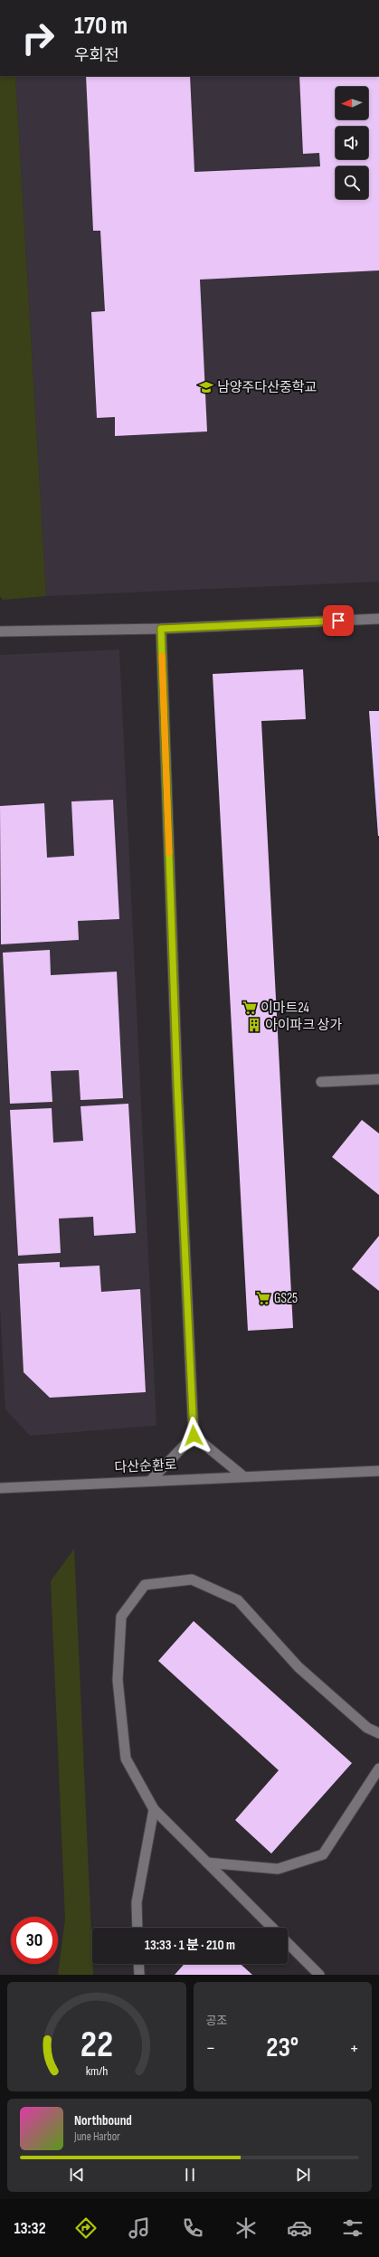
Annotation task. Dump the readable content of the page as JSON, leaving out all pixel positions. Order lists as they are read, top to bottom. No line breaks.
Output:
{"streets":{"street":["다산순환로"]},"places":{"school or university":["남양주다산중학교"],"supermarket":["이마트24","GS25"],"building":["아이파크 상가"]},"north":"left","page":{"turn":["170 m","우회전"],"limit":"30","trip":"13:33 · 1 분 · 210 m","tile":"공조","heat":["−","23°","+"],"song":["Northbound","June Harbor"],"tabs":"13:32","gauge":["22","km/h"]}}
